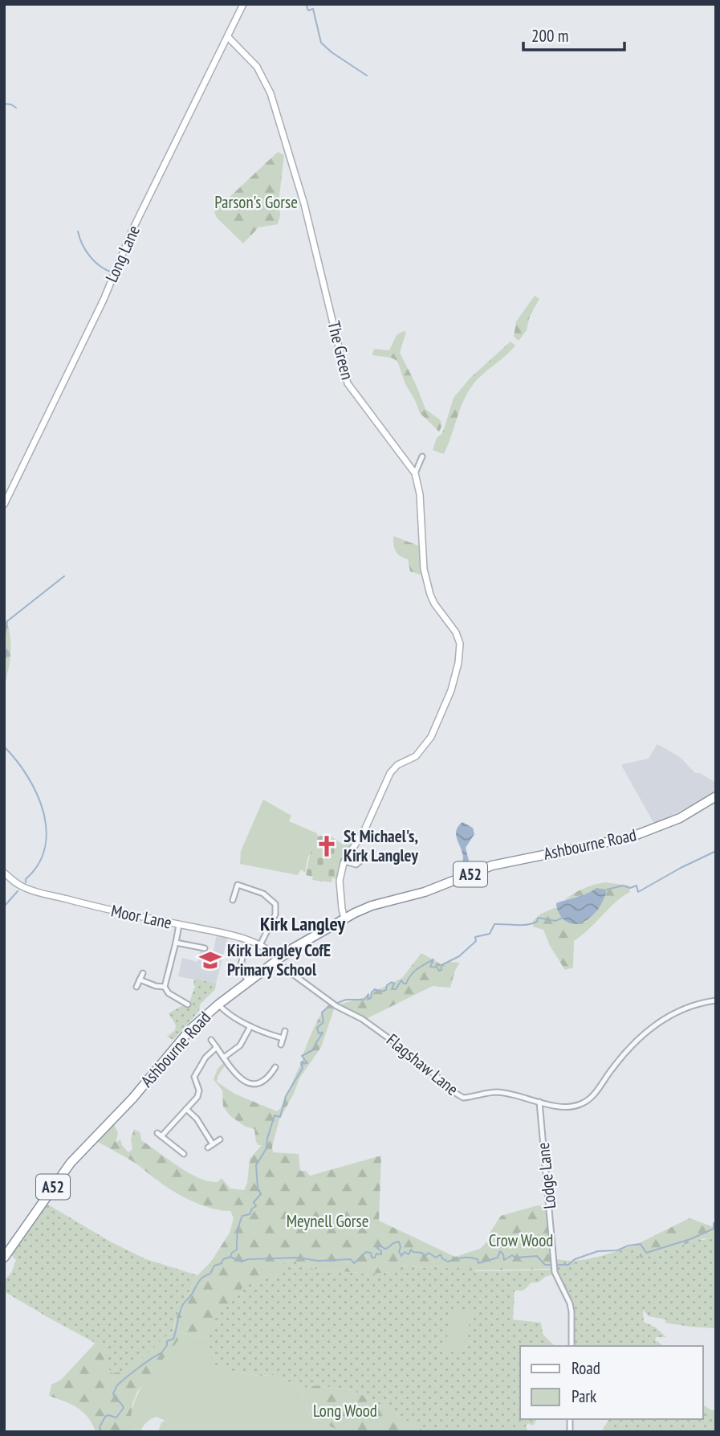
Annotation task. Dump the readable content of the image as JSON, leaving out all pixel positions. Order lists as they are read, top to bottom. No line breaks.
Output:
{"streets":{"highway":["Ashbourne Road","A52"],"street":["Long Lane","The Green","Moor Lane","Flagshaw Lane","Lodge Lane"]},"crossings":[["Long Lane","The Green"],["Ashbourne Road","Moor Lane"],["Ashbourne Road","Flagshaw Lane"],["Moor Lane","Flagshaw Lane"],["Flagshaw Lane","Lodge Lane"]],"districts":["Kirk Langley"],"parks":["Parson's Gorse","Meynell Gorse","Crow Wood","Long Wood"],"places":{"church":["St Michael's, Kirk Langley"],"school or university":["Kirk Langley CofE Primary School"]},"legend":["Road","Park"],"scale_bar":"200 m"}
